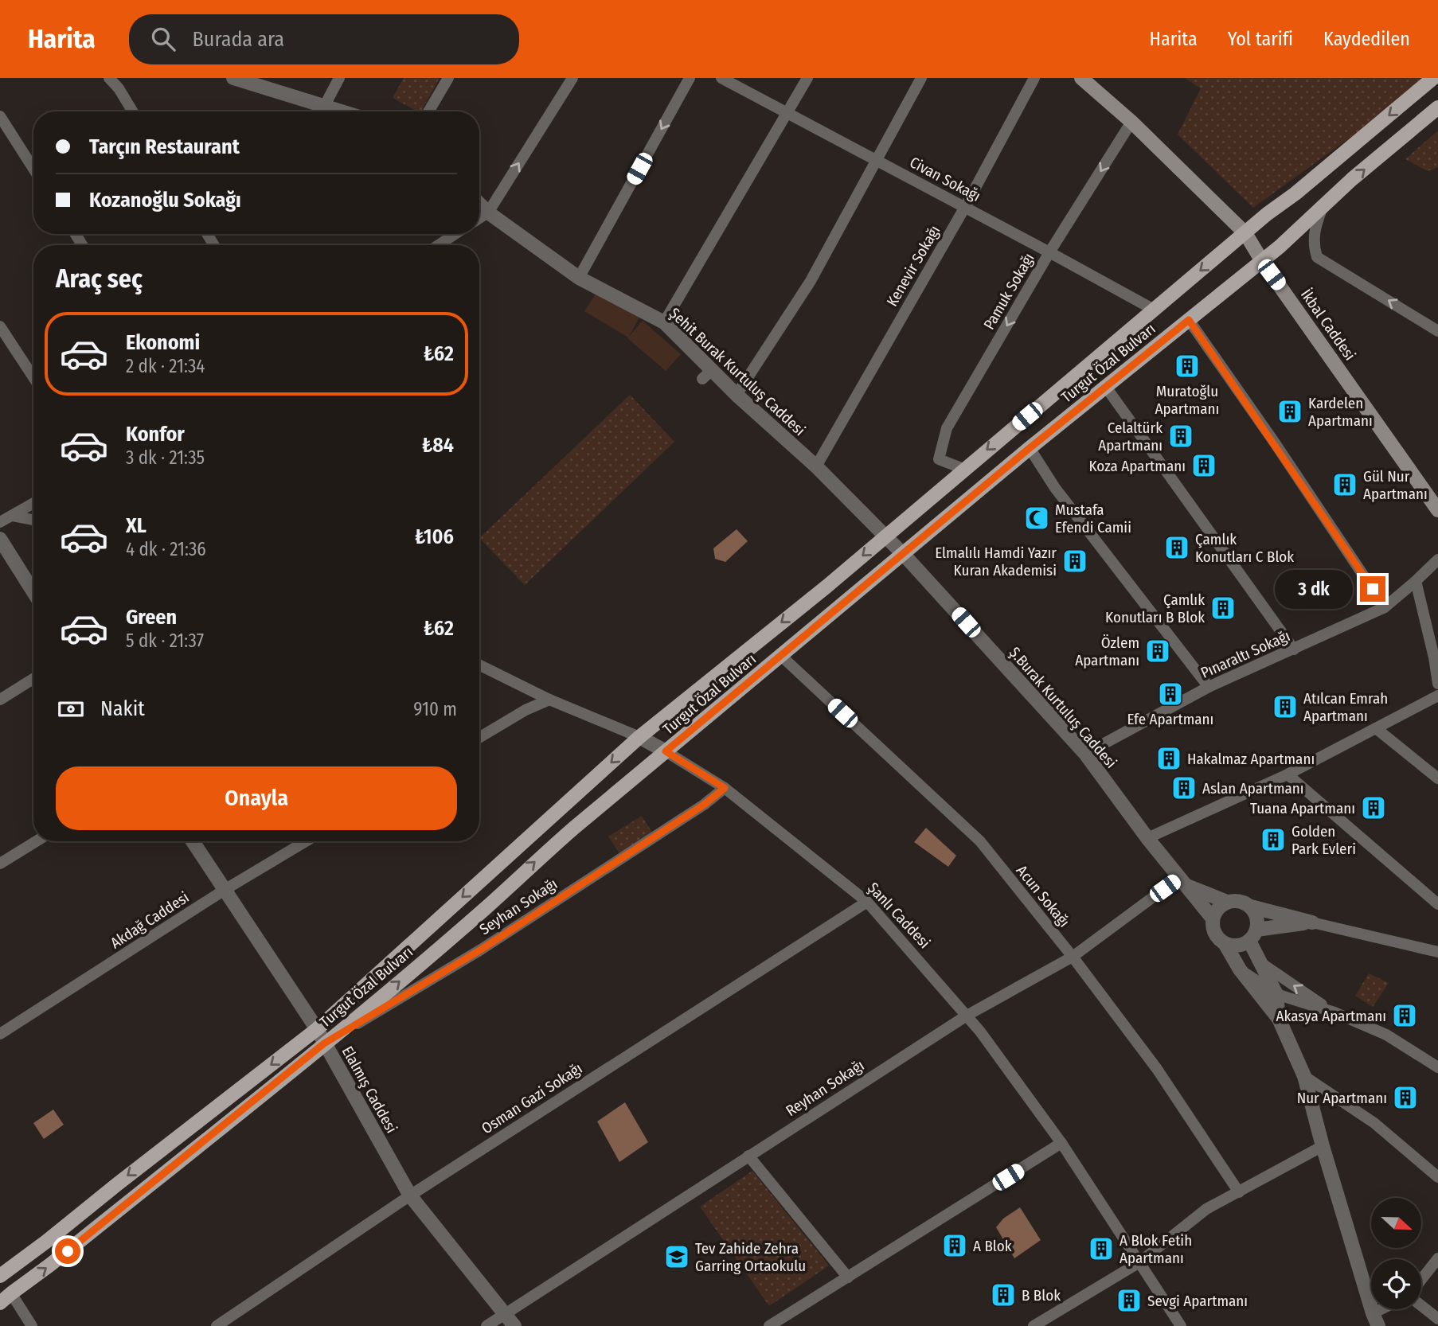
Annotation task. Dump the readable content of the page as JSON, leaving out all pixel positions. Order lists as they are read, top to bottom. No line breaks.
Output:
{"streets":{"main road":["İkbal Caddesi","Turgut Özal Bulvarı"],"street":["Civan Sokağı","Kenevir Sokağı","Pamuk Sokağı","Şehit Burak Kurtuluş Caddesi","Pınaraltı Sokağı","Ş.Burak Kurtuluş Caddesi","Acun Sokağı","Seyhan Sokağı","Şanlı Caddesi","Akdağ Caddesi","Reyhan Sokağı","Elalmış Caddesi","Osman Gazi Sokağı"]},"crossings":[["Civan Sokağı","Kenevir Sokağı"],["Civan Sokağı","Pamuk Sokağı"],["Civan Sokağı","Turgut Özal Bulvarı"],["Kenevir Sokağı","Şehit Burak Kurtuluş Caddesi"],["Pamuk Sokağı","İkbal Caddesi"],["Pamuk Sokağı","Turgut Özal Bulvarı"],["İkbal Caddesi","Turgut Özal Bulvarı"],["Turgut Özal Bulvarı","Acun Sokağı"],["Turgut Özal Bulvarı","Seyhan Sokağı"],["Turgut Özal Bulvarı","Şanlı Caddesi"],["Turgut Özal Bulvarı","Elalmış Caddesi"],["Şehit Burak Kurtuluş Caddesi","Ş.Burak Kurtuluş Caddesi"],["Pınaraltı Sokağı","Ş.Burak Kurtuluş Caddesi"],["Ş.Burak Kurtuluş Caddesi","Reyhan Sokağı"],["Acun Sokağı","Reyhan Sokağı"],["Seyhan Sokağı","Şanlı Caddesi"],["Seyhan Sokağı","Elalmış Caddesi"],["Şanlı Caddesi","Reyhan Sokağı"],["Şanlı Caddesi","Osman Gazi Sokağı"],["Akdağ Caddesi","Elalmış Caddesi"],["Reyhan Sokağı","Elalmış Caddesi"],["Elalmış Caddesi","Osman Gazi Sokağı"]],"one_way":["Pamuk Sokağı"],"places":{"building":["Muratoğlu Apartmanı","Kardelen Apartmanı","Celaltürk Apartmanı","Koza Apartmanı","Gül Nur Apartmanı","Çamlık Konutları C Blok","Elmalılı Hamdi Yazır Kuran Akademisi","Çamlık Konutları B Blok","Özlem Apartmanı","Efe Apartmanı","Atılcan Emrah Apartmanı","Hakalmaz Apartmanı","Aslan Apartmanı","Tuana Apartmanı","Golden Park Evleri","Akasya Apartmanı","Nur Apartmanı","A Blok","A Blok Fetih Apartmanı","B Blok","Sevgi Apartmanı"],"mosque":["Mustafa Efendi Camii"],"school or university":["Tev Zahide Zehra Garring Ortaokulu"]},"north":"right","page":{"header":"Harita","search":"Burada ara","nav":["Harita","Yol tarifi","Kaydedilen"],"banner":["Tarçın Restaurant","Kozanoğlu Sokağı"],"heading":"Araç seç","list":[{"name":"Ekonomi","note":"2 dk · 21:34","value":"₺62"},{"name":"Konfor","note":"3 dk · 21:35","value":"₺84"},{"name":"XL","note":"4 dk · 21:36","value":"₺106"},{"name":"Green","note":"5 dk · 21:37","value":"₺62"}],"bubble":"3 dk","pay":["Nakit","910 m"],"buttons":"Onayla"}}
